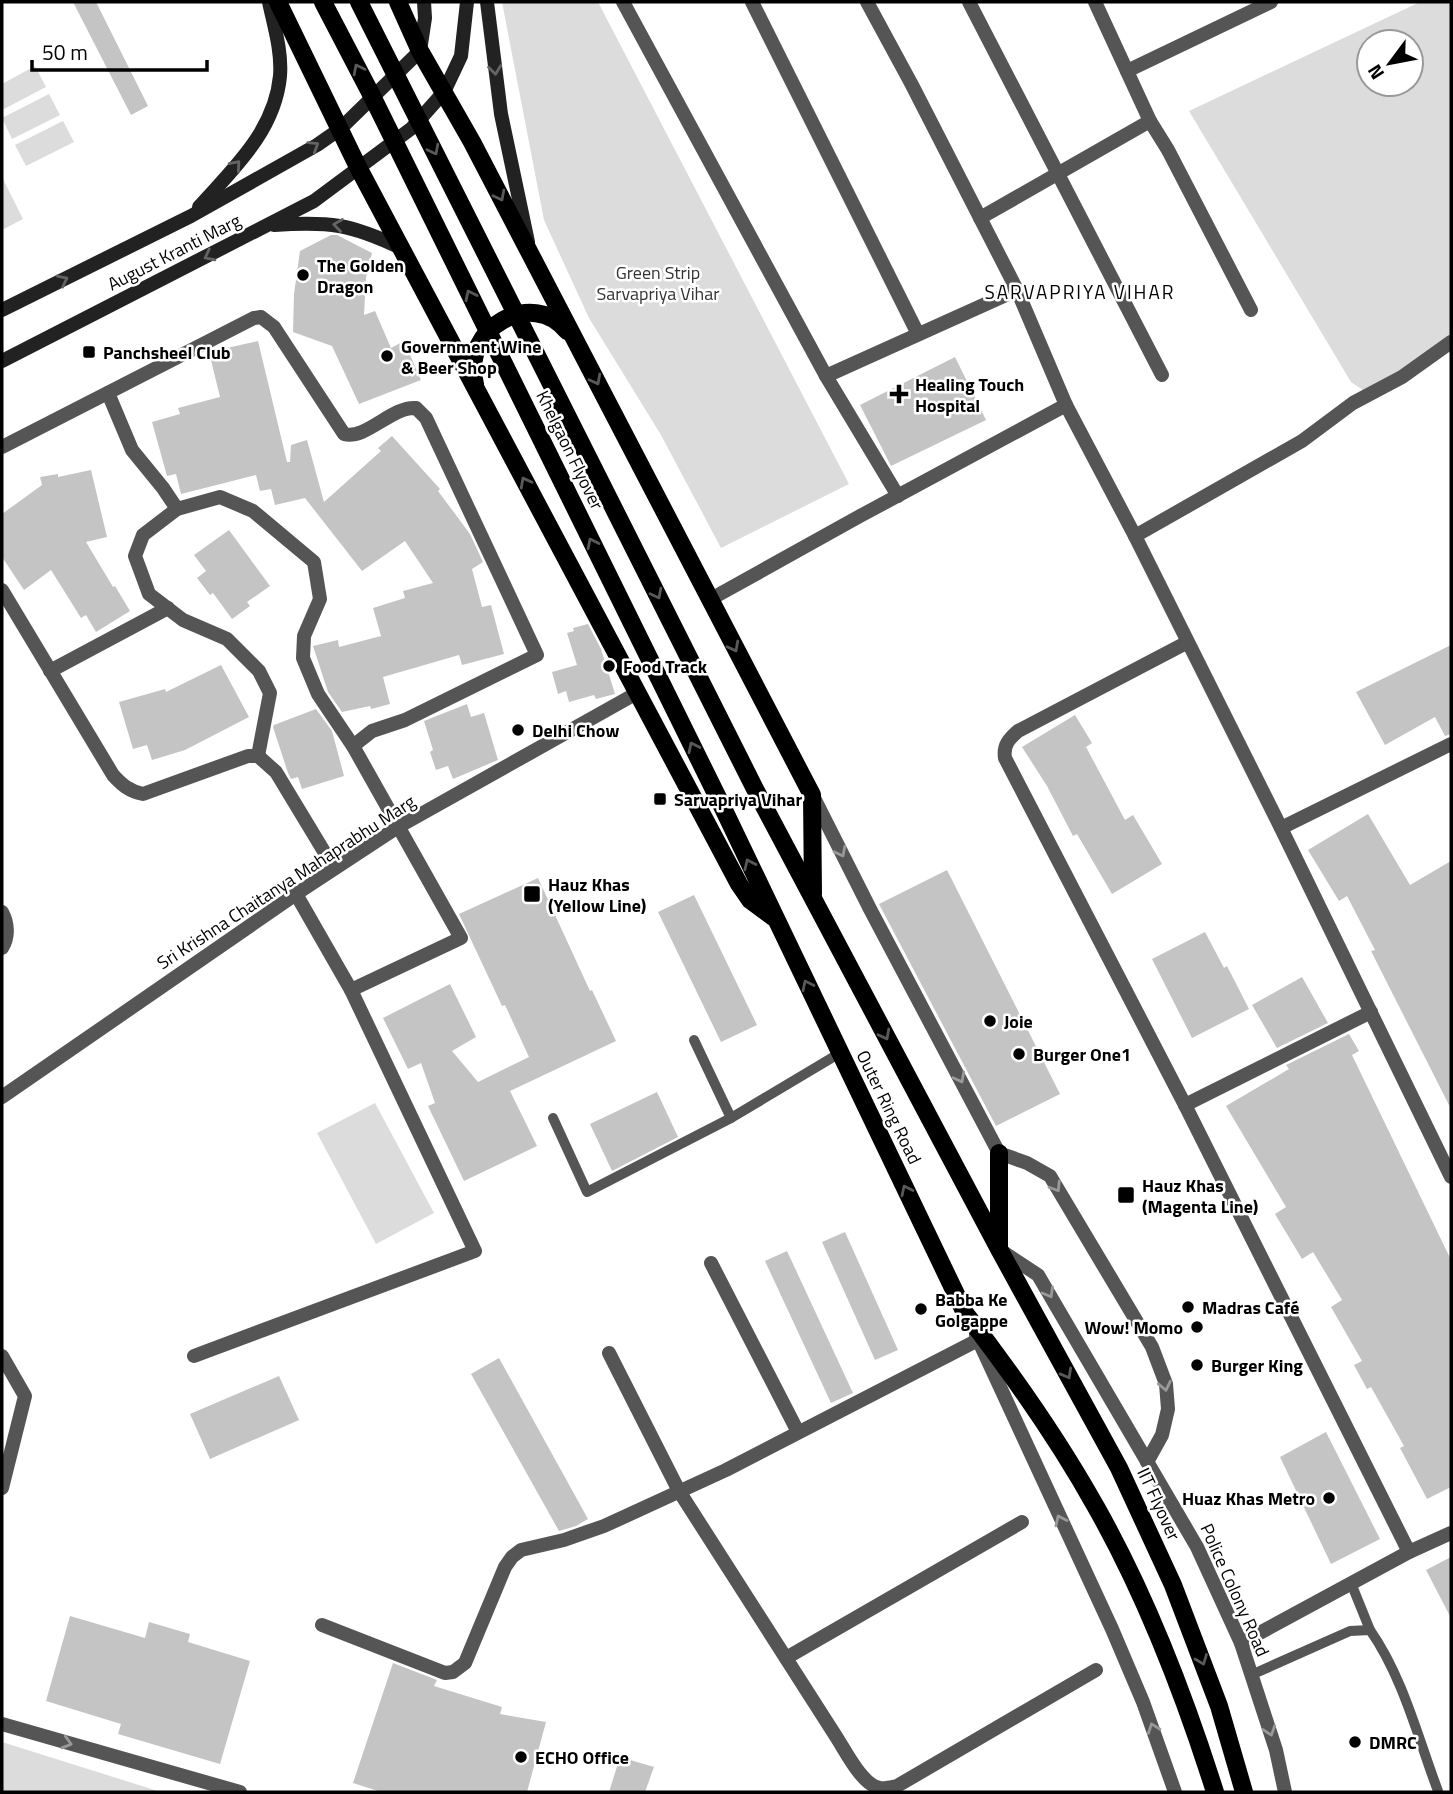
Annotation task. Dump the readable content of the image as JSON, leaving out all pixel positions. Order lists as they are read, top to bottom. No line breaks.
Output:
{"streets":{"main road":["August Kranti Marg","Khelgaon Flyover","Outer Ring Road","IIT Flyover"],"street":["Sri Krishna Chaitanya Mahaprabhu Marg","Police Colony Road"]},"crossings":[["Khelgaon Flyover","Outer Ring Road"],["Outer Ring Road","IIT Flyover"],["Outer Ring Road","Police Colony Road"],["IIT Flyover","Police Colony Road"]],"districts":["SARVAPRIYA VIHAR"],"parks":["Green Strip Sarvapriya Vihar"],"places":{"other":["The Golden Dragon","Government Wine & Beer Shop","Food Track","Delhi Chow","Joie","Burger One1","Madras Café","Babba Ke Golgappe","Wow! Momo","Burger King","Huaz Khas Metro","DMRC","ECHO Office"],"transit":["Panchsheel Club","Sarvapriya Vihar","Hauz Khas (Yellow Line)","Hauz Khas (Magenta Line)"],"health":["Healing Touch Hospital"]},"scale_bar":"50 m","north":"bottom left"}
